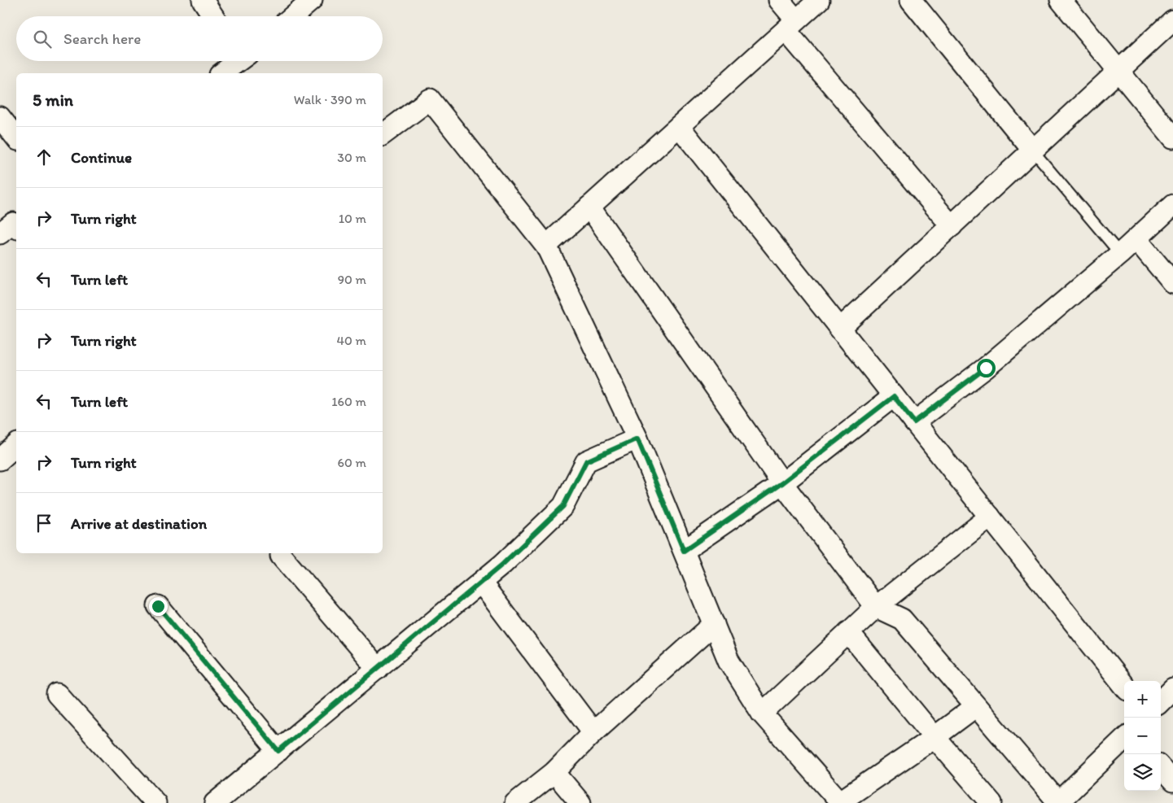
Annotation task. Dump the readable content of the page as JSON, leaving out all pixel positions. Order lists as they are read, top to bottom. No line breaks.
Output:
{"page":{"search":"Search here","heading":["5 min","Walk · 390 m"],"list":[["Continue","30 m"],["Turn right","10 m"],["Turn left","90 m"],["Turn right","40 m"],["Turn left","160 m"],["Turn right","60 m"],"Arrive at destination"],"map_buttons":["+","−"]}}
